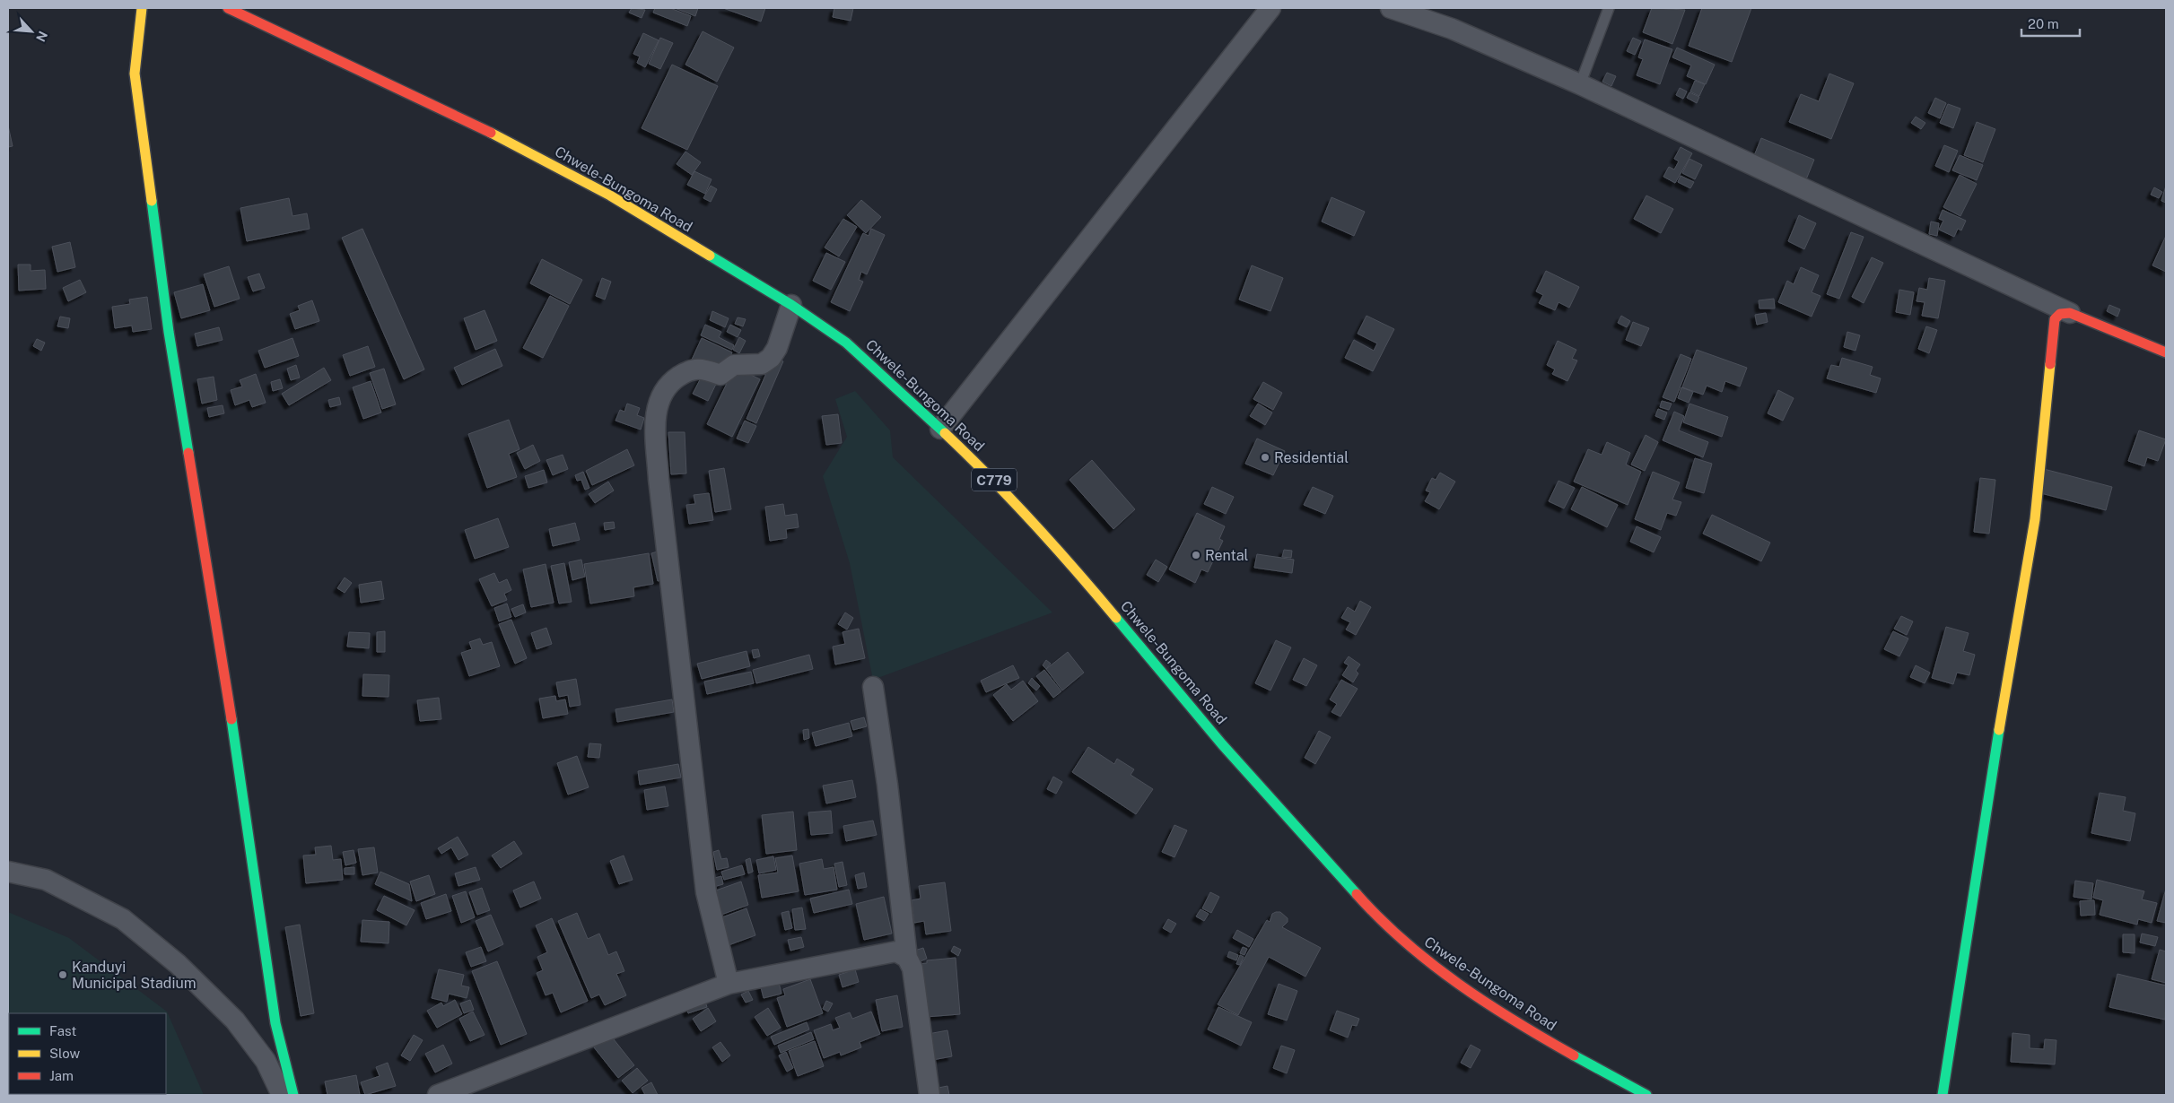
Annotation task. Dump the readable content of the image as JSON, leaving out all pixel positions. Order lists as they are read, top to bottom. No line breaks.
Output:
{"streets":{"street":["Chwele-Bungoma Road","C779"]},"places":["Residential","Rental","Kanduyi Municipal Stadium"],"legend":["Fast","Slow","Jam"],"scale_bar":"20 m","north":"bottom right"}
